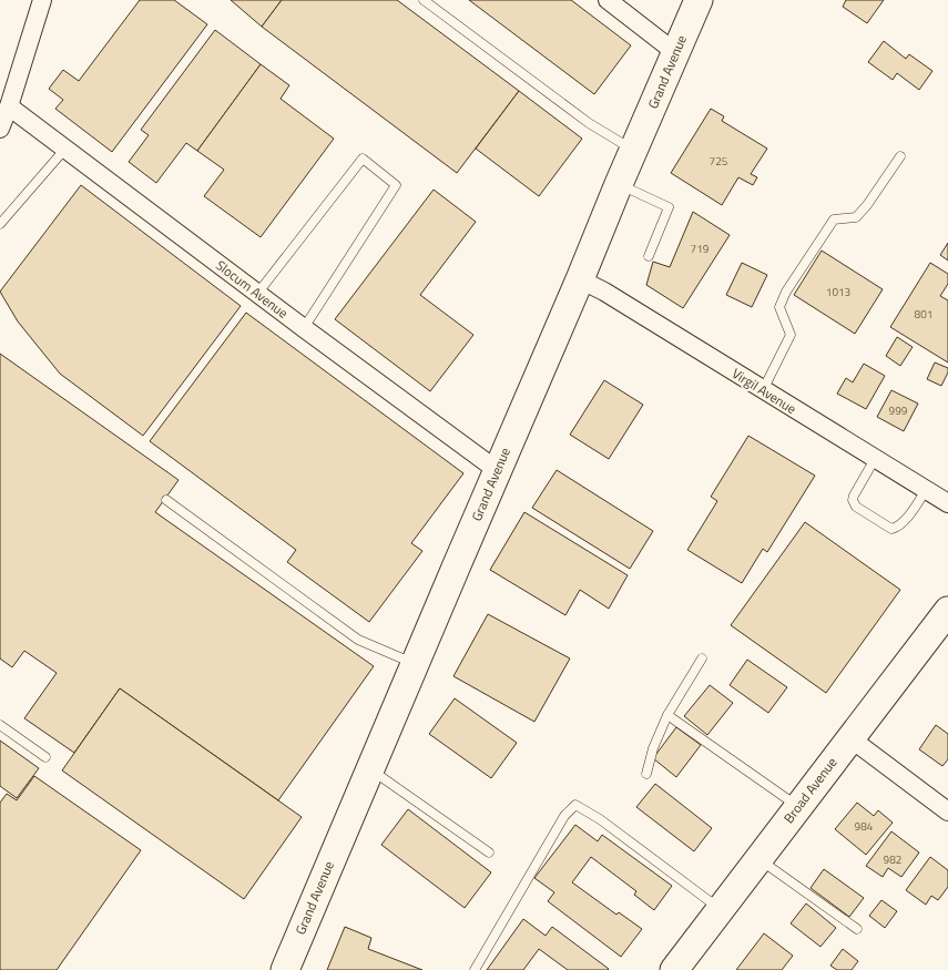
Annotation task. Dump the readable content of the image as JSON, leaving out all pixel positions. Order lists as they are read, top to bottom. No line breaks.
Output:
{"streets":{"main road":["Grand Avenue","Broad Avenue"],"street":["Slocum Avenue","Virgil Avenue"]},"crossings":[["Grand Avenue","Slocum Avenue"],["Grand Avenue","Virgil Avenue"]],"house_numbers":["725","719","1013","801","999","984","982"]}
